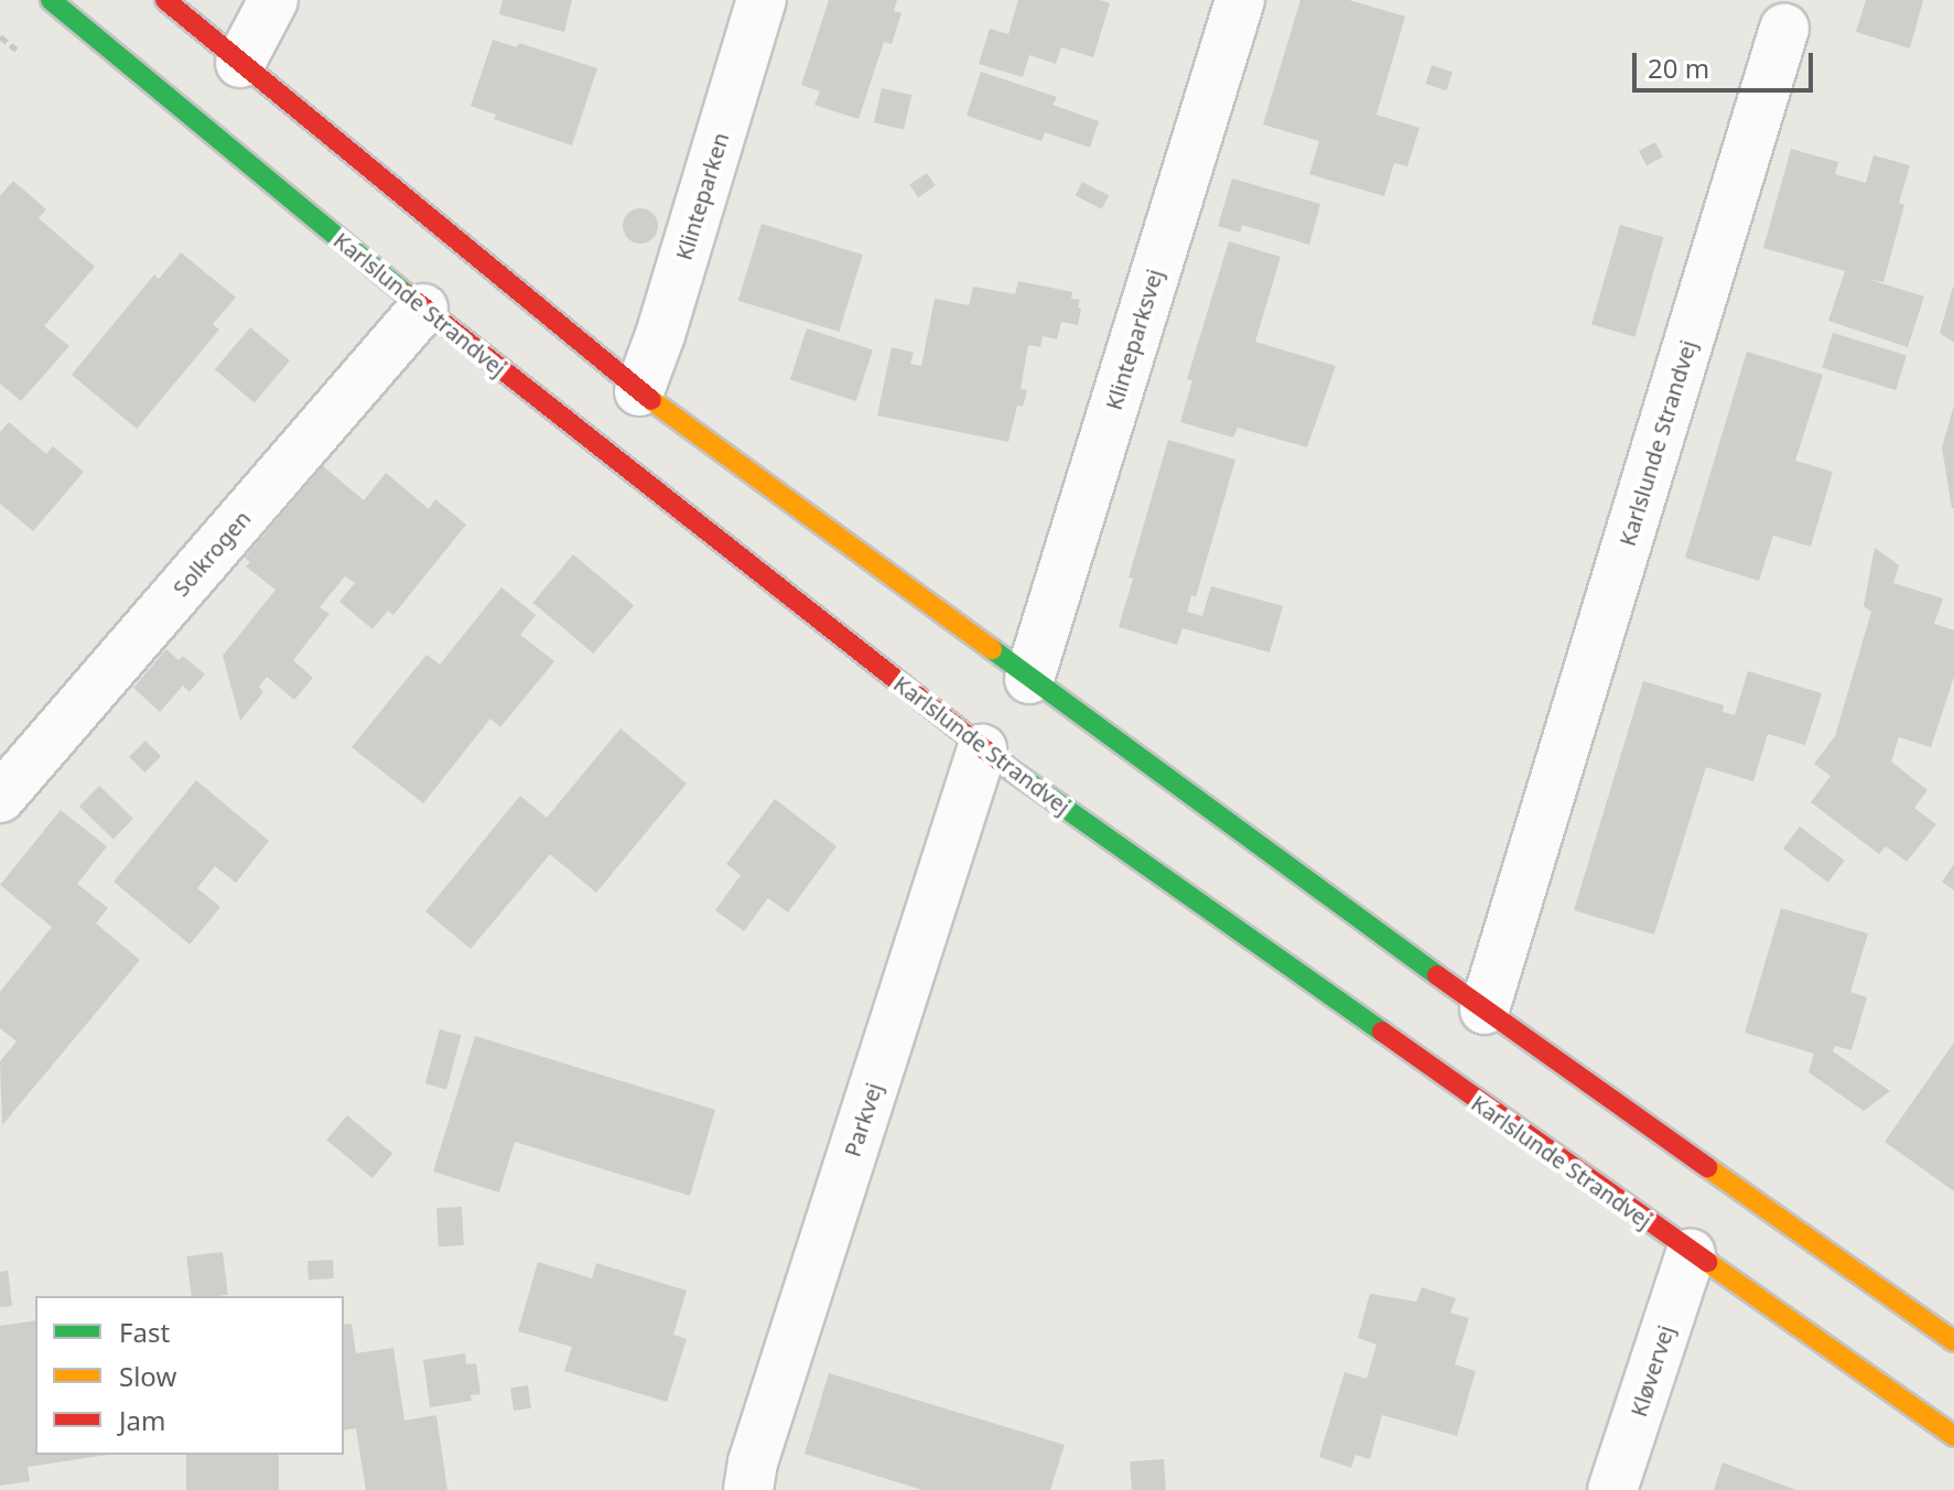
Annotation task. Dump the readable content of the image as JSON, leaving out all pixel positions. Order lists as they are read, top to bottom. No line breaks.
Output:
{"streets":{"main road":["Karlslunde Strandvej"],"street":["Klinteparken","Klinteparksvej","Solkrogen","Parkvej","Kløvervej"]},"crossings":[["Karlslunde Strandvej","Solkrogen"],["Karlslunde Strandvej","Parkvej"],["Karlslunde Strandvej","Kløvervej"]],"legend":["Fast","Slow","Jam"],"scale_bar":"20 m"}
